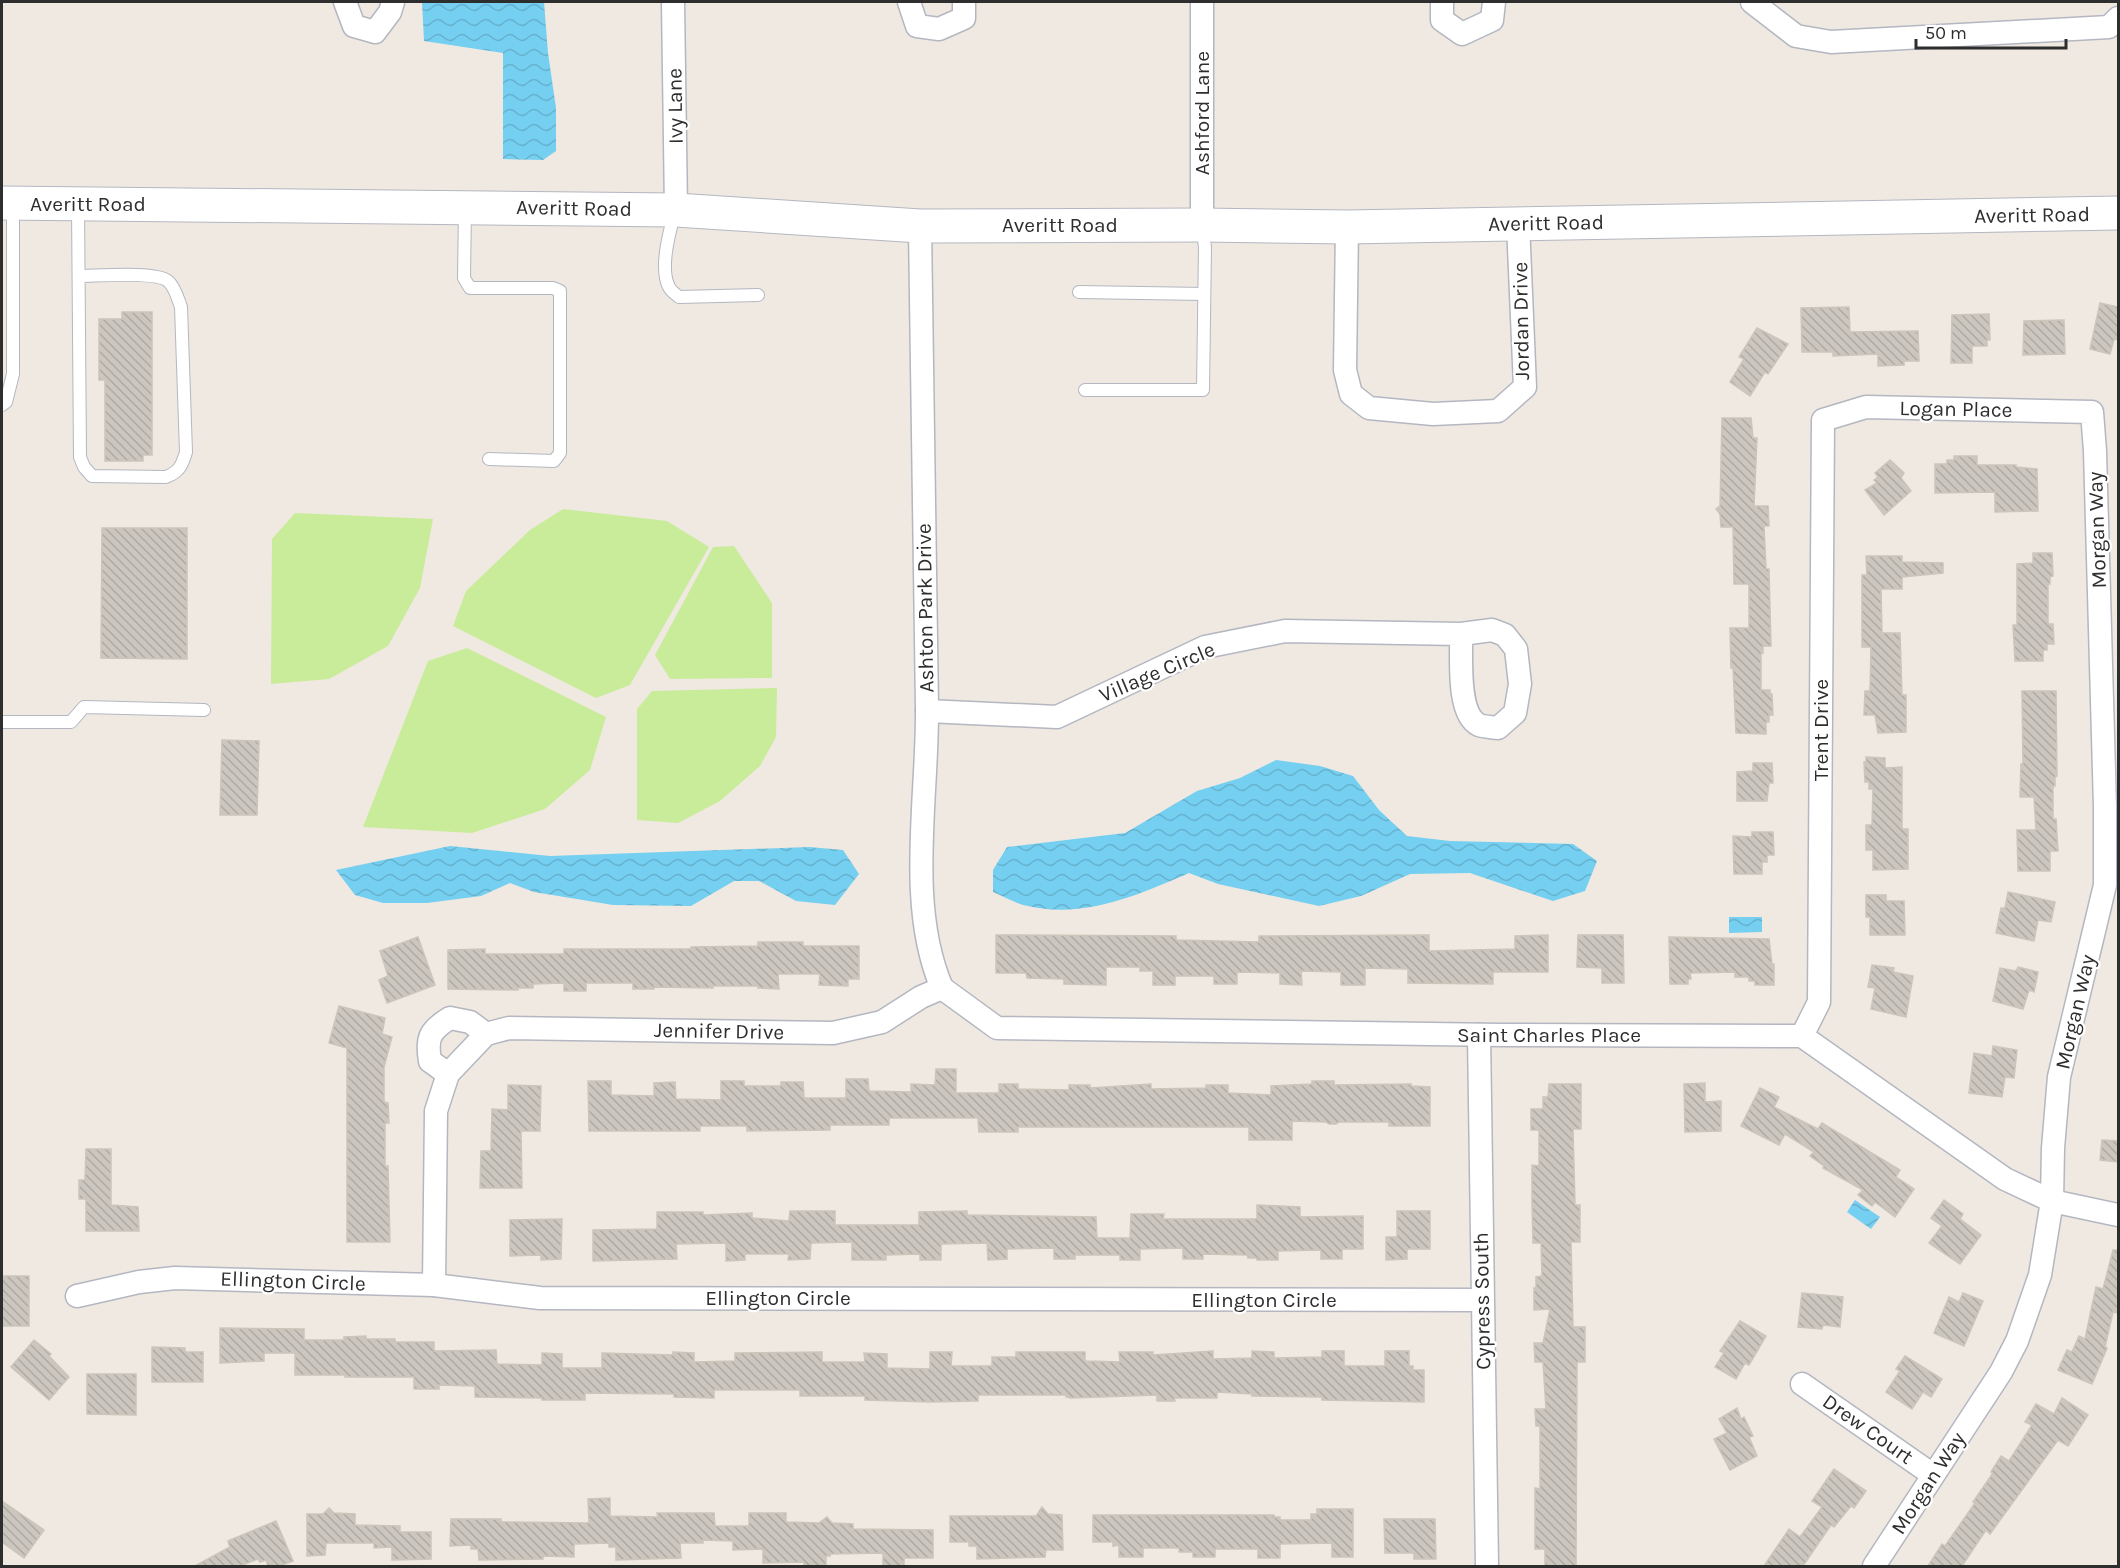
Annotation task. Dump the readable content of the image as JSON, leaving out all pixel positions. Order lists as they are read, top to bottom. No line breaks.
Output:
{"streets":{"street":["Ivy Lane","Ashford Lane","Averitt Road","Jordan Drive","Logan Place","Morgan Way","Ashton Park Drive","Village Circle","Trent Drive","Jennifer Drive","Saint Charles Place","Ellington Circle","Cypress South","Drew Court"]},"crossings":[["Ivy Lane","Averitt Road"],["Ashford Lane","Averitt Road"],["Averitt Road","Jordan Drive"],["Averitt Road","Ashton Park Drive"],["Logan Place","Morgan Way"],["Logan Place","Trent Drive"],["Morgan Way","Drew Court"],["Ashton Park Drive","Village Circle"],["Ashton Park Drive","Jennifer Drive"],["Ashton Park Drive","Saint Charles Place"],["Trent Drive","Saint Charles Place"],["Jennifer Drive","Saint Charles Place"],["Saint Charles Place","Cypress South"],["Ellington Circle","Cypress South"]],"scale_bar":"50 m"}
